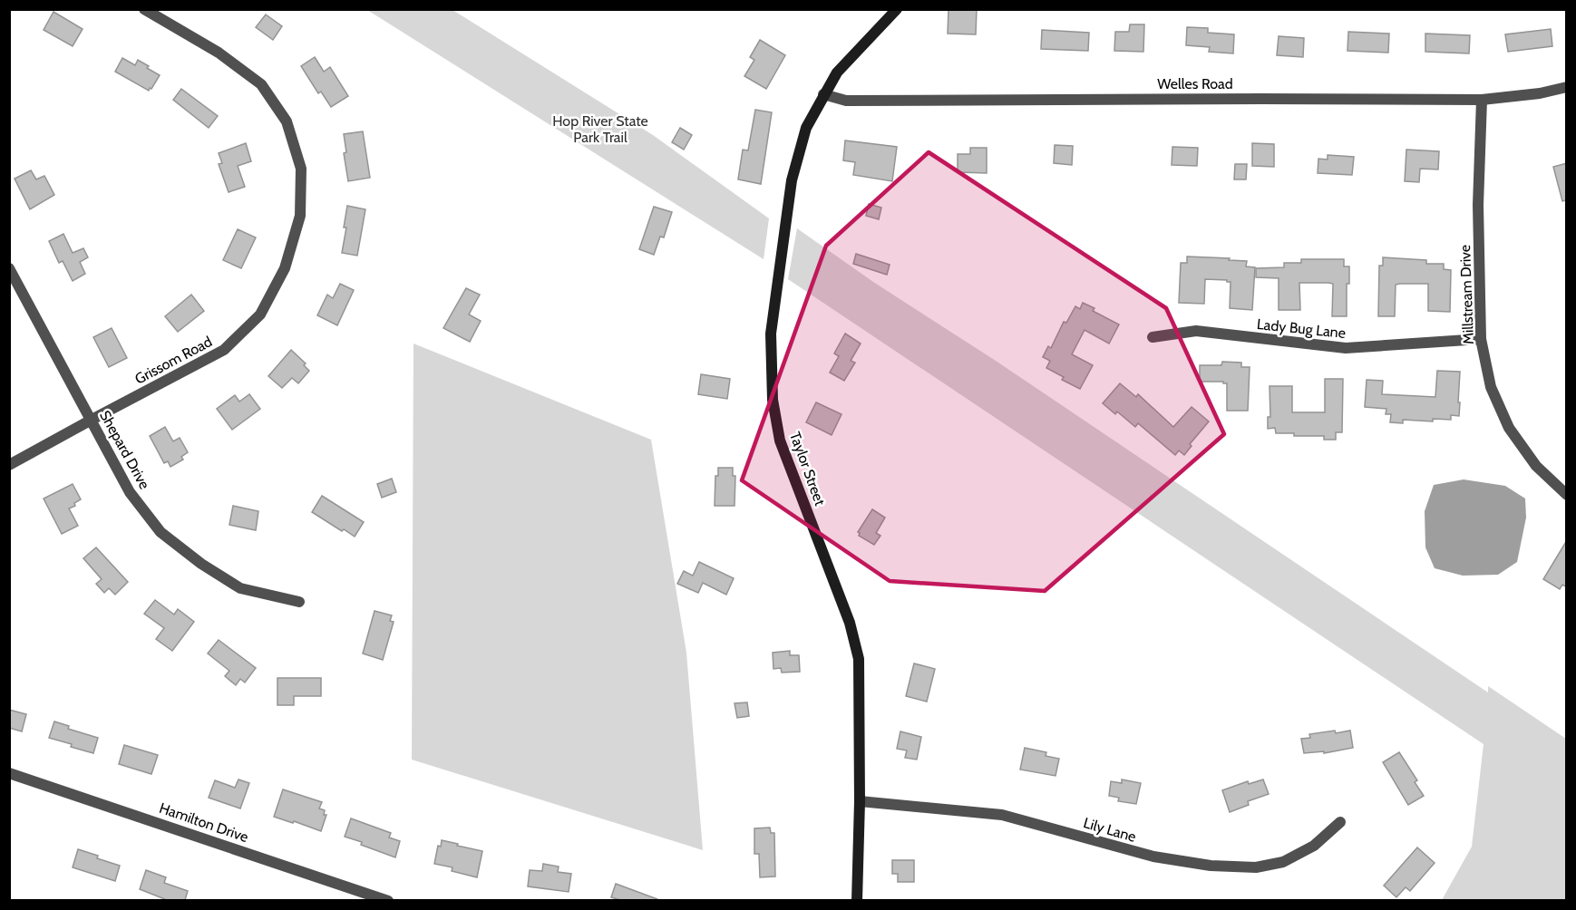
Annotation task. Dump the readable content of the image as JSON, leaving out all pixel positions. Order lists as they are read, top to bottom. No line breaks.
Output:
{"streets":{"street":["Welles Road","Millstream Drive","Lady Bug Lane","Grissom Road","Shepard Drive","Taylor Street","Hamilton Drive","Lily Lane"]},"crossings":[["Welles Road","Millstream Drive"],["Welles Road","Taylor Street"],["Millstream Drive","Lady Bug Lane"],["Grissom Road","Shepard Drive"],["Taylor Street","Lily Lane"]],"parks":["Hop River State Park Trail"]}
